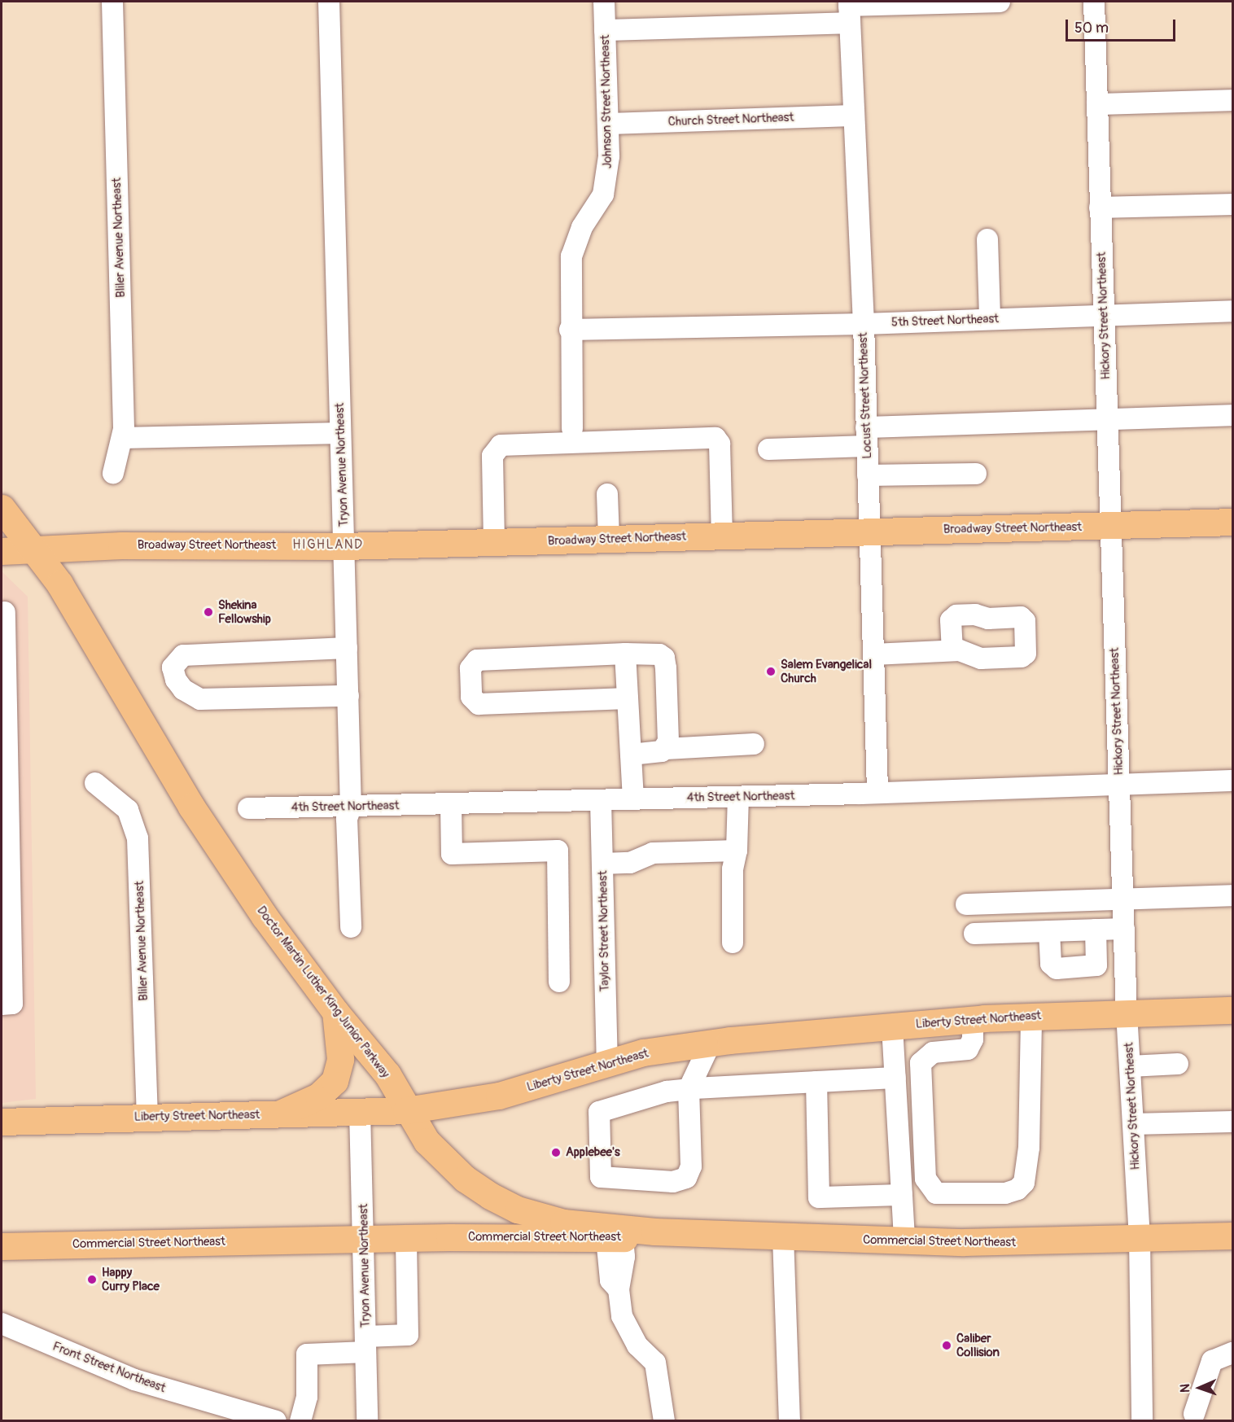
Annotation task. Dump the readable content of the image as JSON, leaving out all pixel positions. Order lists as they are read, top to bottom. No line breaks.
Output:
{"streets":{"main road":["Broadway Street Northeast","Doctor Martin Luther King Junior Parkway","Liberty Street Northeast","Commercial Street Northeast"],"street":["Johnson Street Northeast","Church Street Northeast","Bliler Avenue Northeast","Hickory Street Northeast","5th Street Northeast","Locust Street Northeast","Tryon Avenue Northeast","4th Street Northeast","Taylor Street Northeast","Front Street Northeast"]},"crossings":[["Johnson Street Northeast","Church Street Northeast"],["Johnson Street Northeast","5th Street Northeast"],["Church Street Northeast","Locust Street Northeast"],["Bliler Avenue Northeast","Liberty Street Northeast"],["Hickory Street Northeast","5th Street Northeast"],["Hickory Street Northeast","Broadway Street Northeast"],["Hickory Street Northeast","4th Street Northeast"],["Hickory Street Northeast","Liberty Street Northeast"],["Hickory Street Northeast","Commercial Street Northeast"],["5th Street Northeast","Locust Street Northeast"],["Locust Street Northeast","Broadway Street Northeast"],["Locust Street Northeast","4th Street Northeast"],["Tryon Avenue Northeast","Broadway Street Northeast"],["Tryon Avenue Northeast","4th Street Northeast"],["Tryon Avenue Northeast","Liberty Street Northeast"],["Tryon Avenue Northeast","Commercial Street Northeast"],["Broadway Street Northeast","Doctor Martin Luther King Junior Parkway"],["4th Street Northeast","Taylor Street Northeast"],["Taylor Street Northeast","Liberty Street Northeast"],["Doctor Martin Luther King Junior Parkway","Liberty Street Northeast"],["Doctor Martin Luther King Junior Parkway","Commercial Street Northeast"]],"districts":["HIGHLAND"],"places":["Shekina Fellowship","Salem Evangelical Church","Applebee's","Happy Curry Place","Caliber Collision"],"scale_bar":"50 m","north":"left"}
